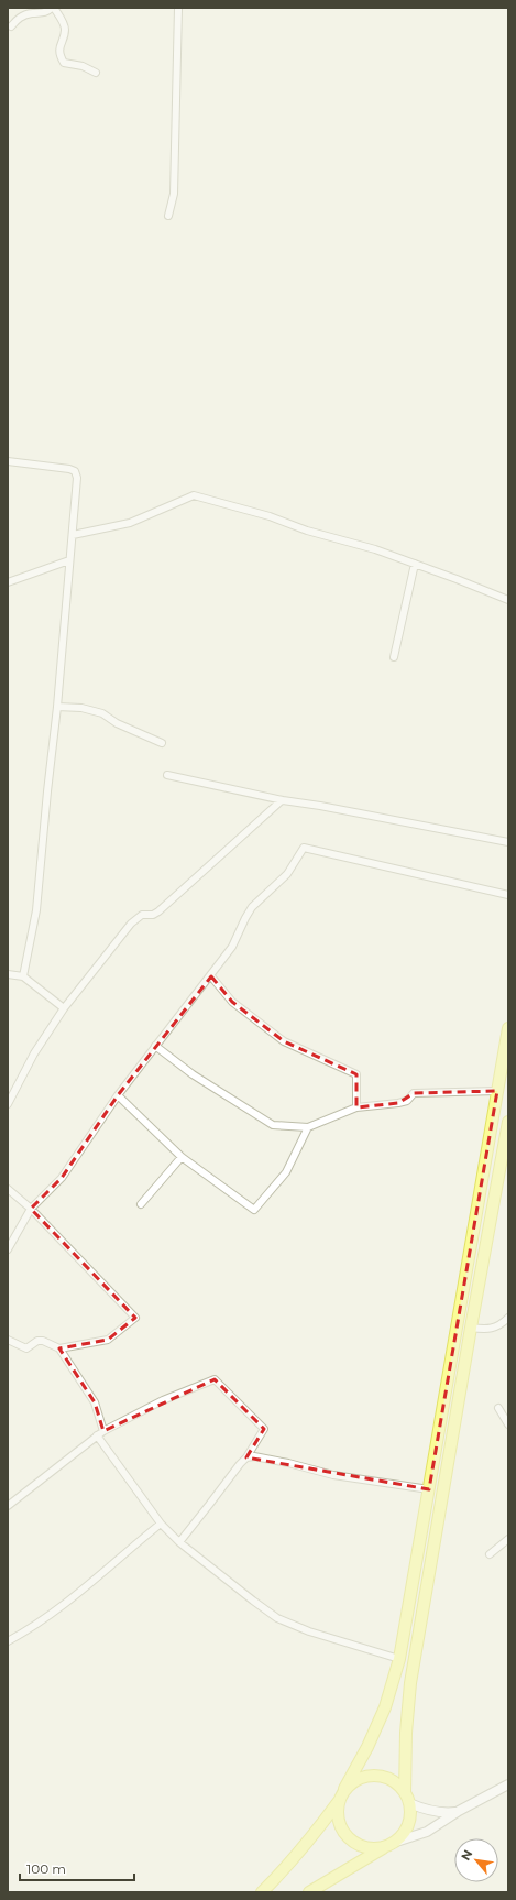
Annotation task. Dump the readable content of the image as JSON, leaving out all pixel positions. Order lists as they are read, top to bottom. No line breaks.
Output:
{"scale_bar":"100 m","north":"top left"}
